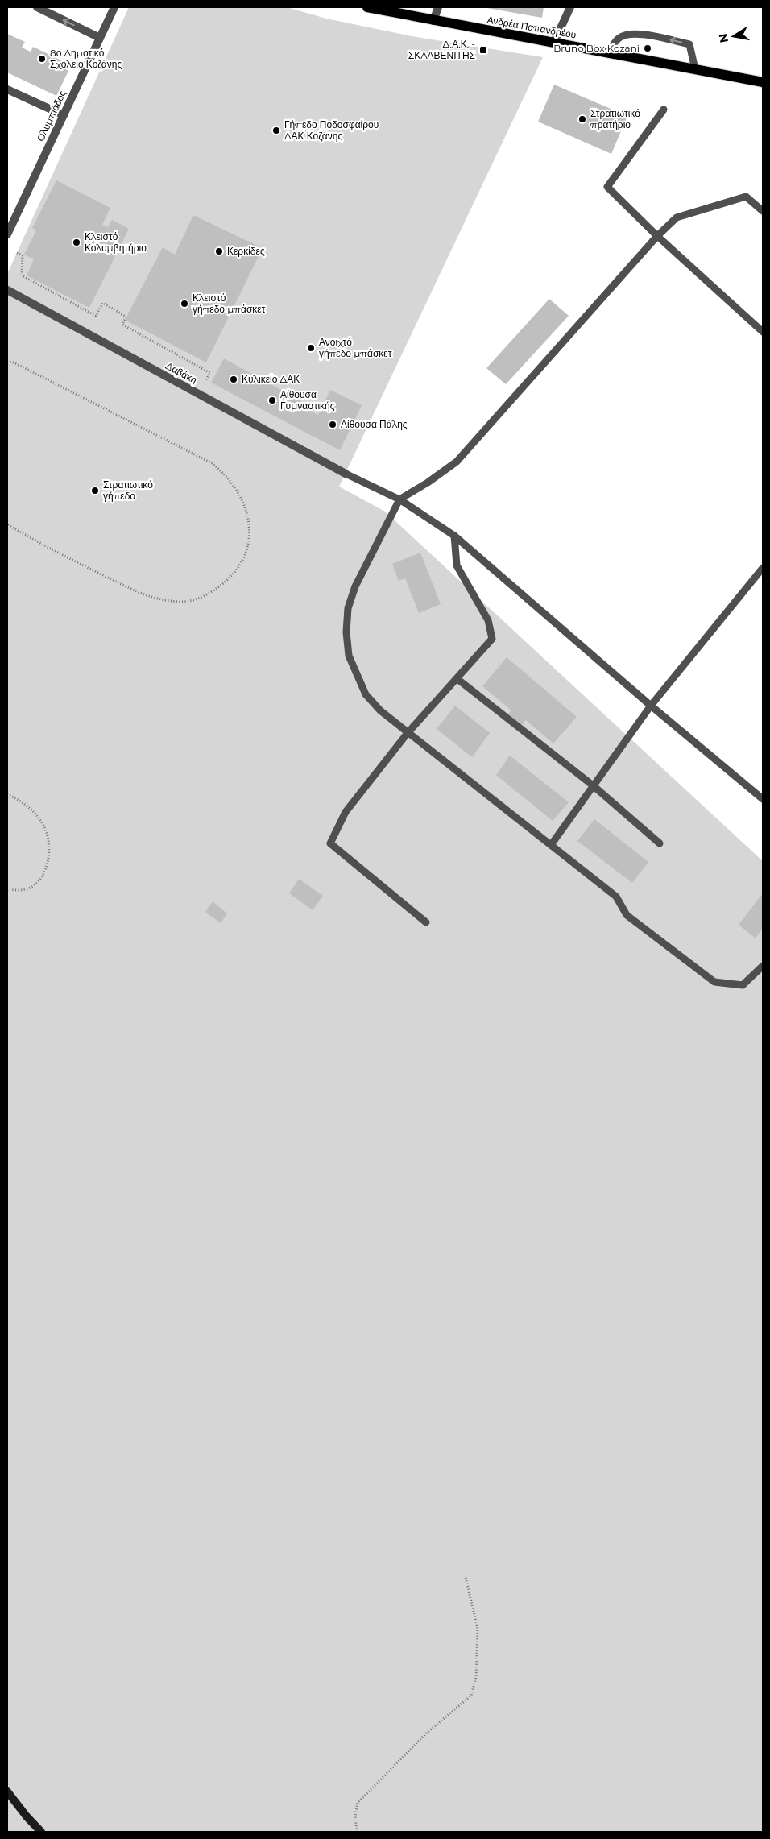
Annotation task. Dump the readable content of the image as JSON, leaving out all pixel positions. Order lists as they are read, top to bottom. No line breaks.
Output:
{"streets":{"main road":["Ανδρέα Παπανδρέου"],"street":["Ολυμπιάδος","Δαβάκη"]},"places":{"other":["Bruno Box Kozani","8ο Δημοτικό Σχολείο Κοζάνης","Στρατιωτικό πρατήριο","Γήπεδο Ποδοσφαίρου ΔΑΚ Κοζάνης","Κλειστό Κολυμβητήριο","Κερκίδες","Κλειστό γήπεδο μπάσκετ","Ανοιχτό γήπεδο μπάσκετ","Κυλικείο ΔΑΚ","Αίθουσα Γυμναστικής","Αίθουσα Πάλης","Στρατιωτικό γήπεδο"],"transit":["Δ.Α.Κ. - ΣΚΛΑΒΕΝΙΤΗΣ"]},"north":"left"}
